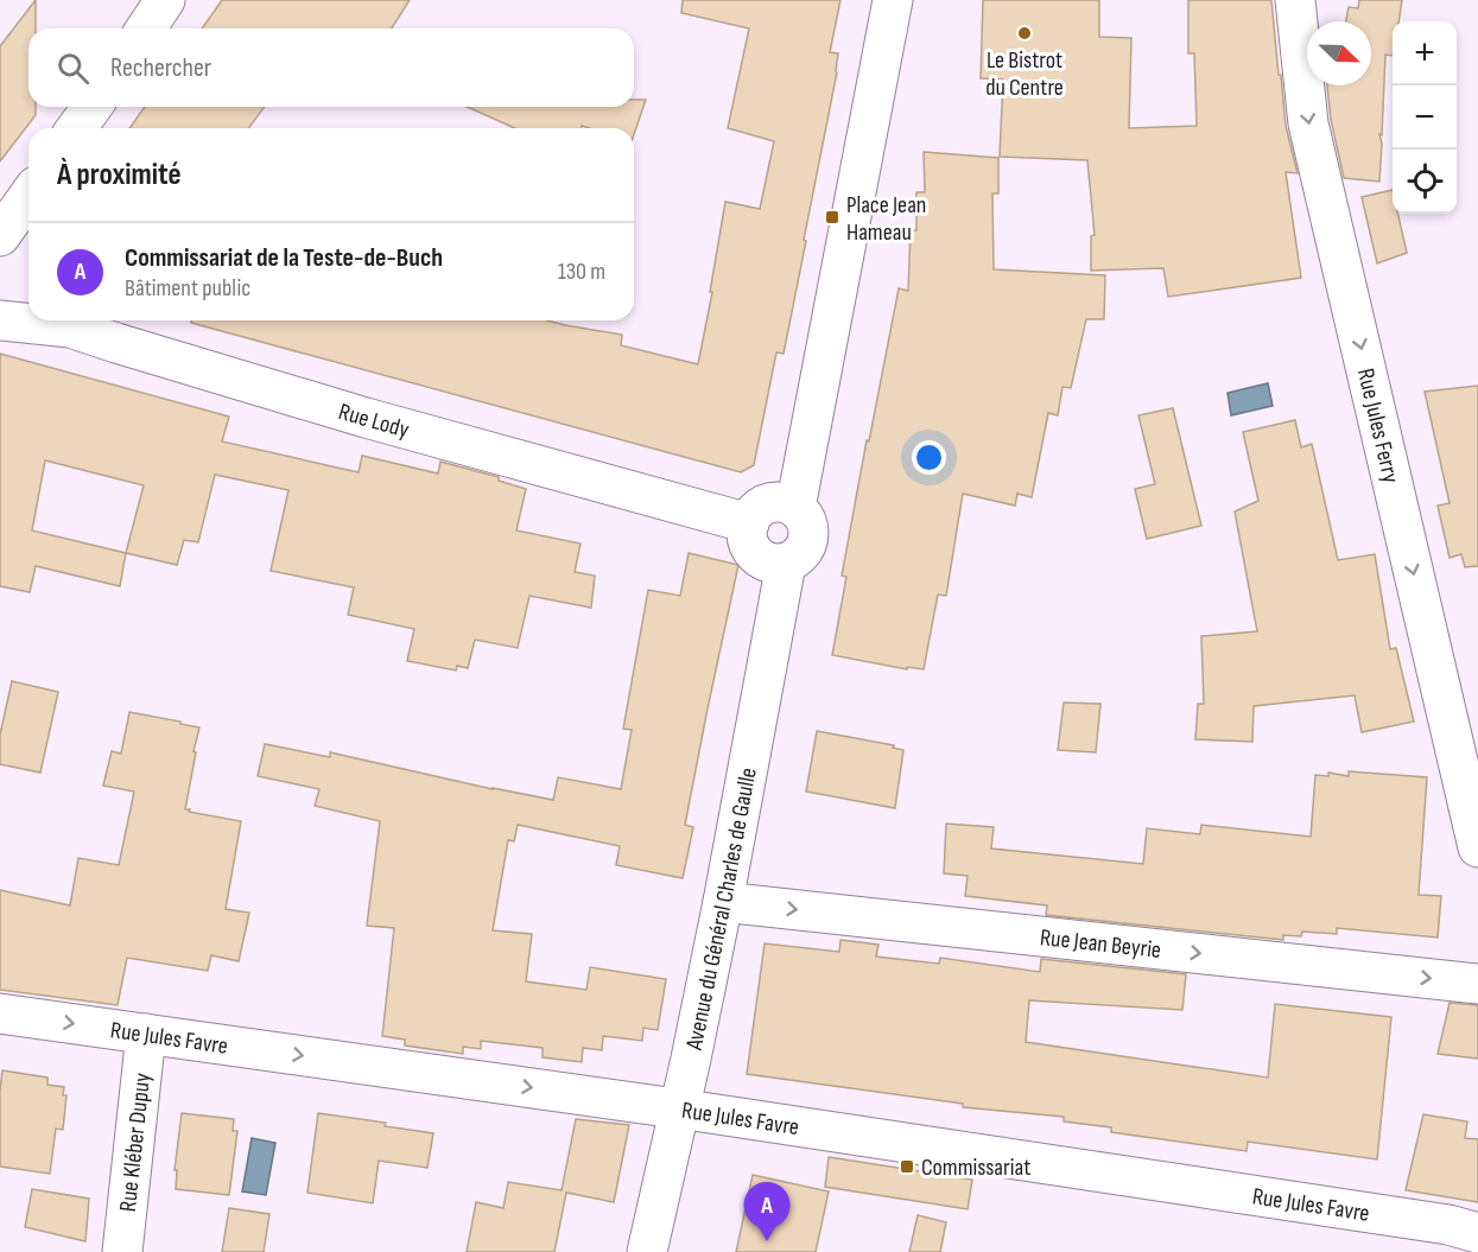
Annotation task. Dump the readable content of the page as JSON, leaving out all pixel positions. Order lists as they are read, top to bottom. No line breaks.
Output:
{"streets":{"street":["Rue Lody","Rue Jules Ferry","Avenue du Général Charles de Gaulle","Rue Jean Beyrie","Rue Jules Favre","Rue Kléber Dupuy"]},"crossings":[["Rue Lody","Avenue du Général Charles de Gaulle"],["Avenue du Général Charles de Gaulle","Rue Jean Beyrie"],["Avenue du Général Charles de Gaulle","Rue Jules Favre"],["Rue Jules Favre","Rue Kléber Dupuy"]],"one_way":["Rue Jules Ferry","Rue Jean Beyrie","Rue Jules Favre"],"places":{"other":["Le Bistrot du Centre"],"transit":["Place Jean Hameau","Commissariat"]},"north":"bottom right","page":{"map_buttons":["+","−"],"search":"Rechercher","heading":"À proximité","list":[{"mark":"A","name":"Commissariat de la Teste-de-Buch","note":"Bâtiment public","value":"130 m"}],"pins":"A"}}
